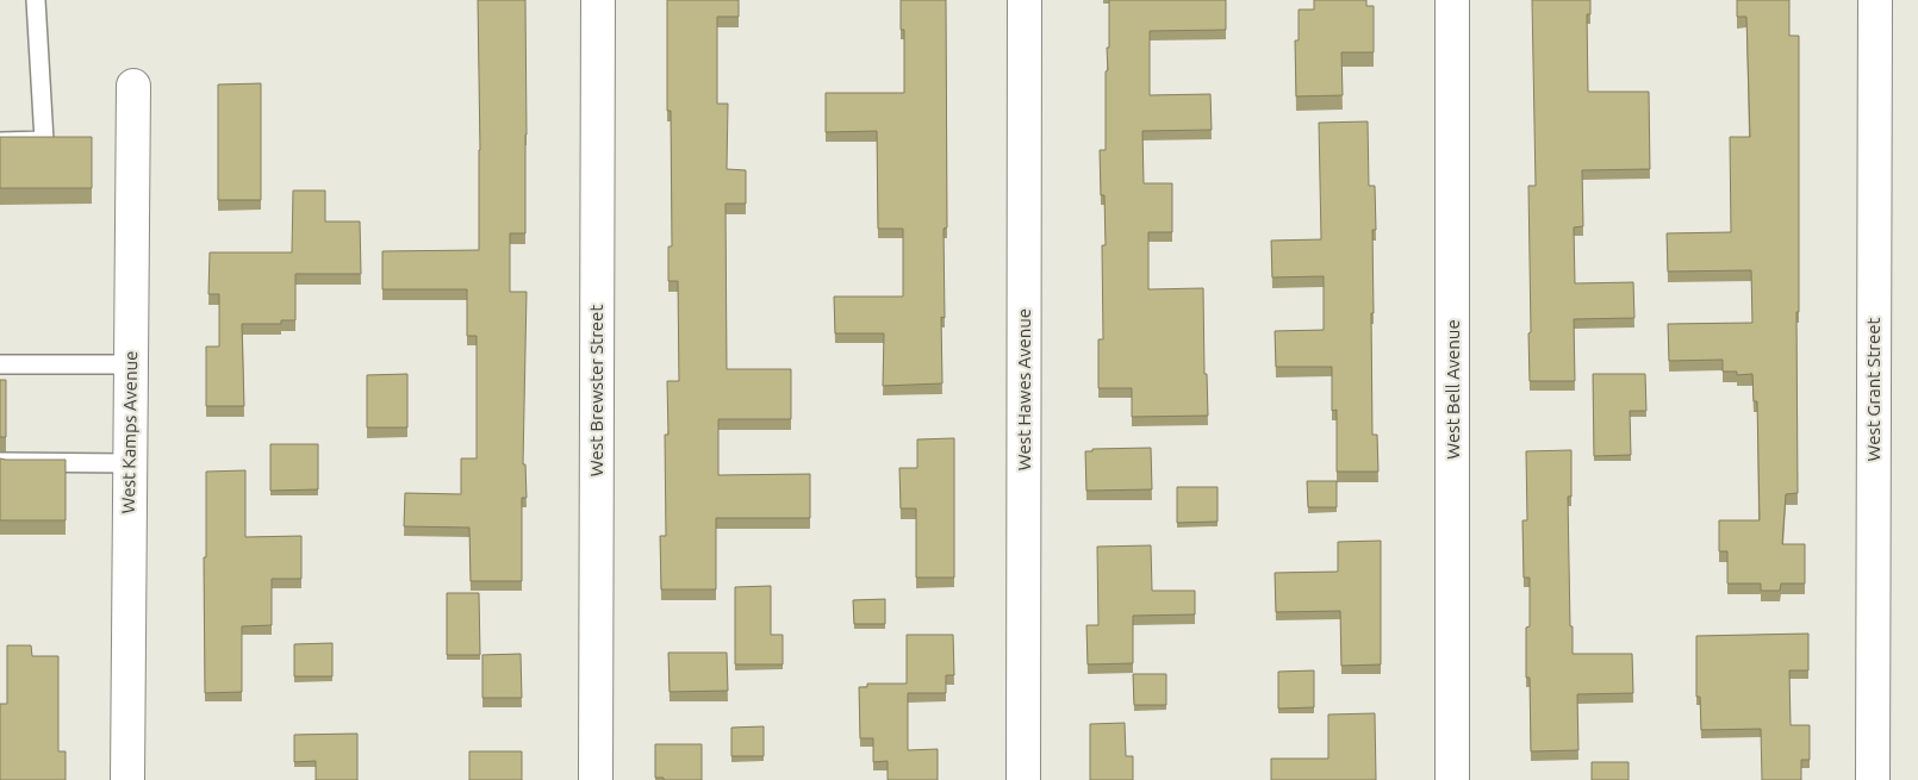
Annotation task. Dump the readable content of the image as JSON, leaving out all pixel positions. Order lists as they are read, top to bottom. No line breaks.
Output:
{"streets":{"street":["West Hawes Avenue","West Bell Avenue","West Grant Street","West Brewster Street","West Kamps Avenue"]}}
